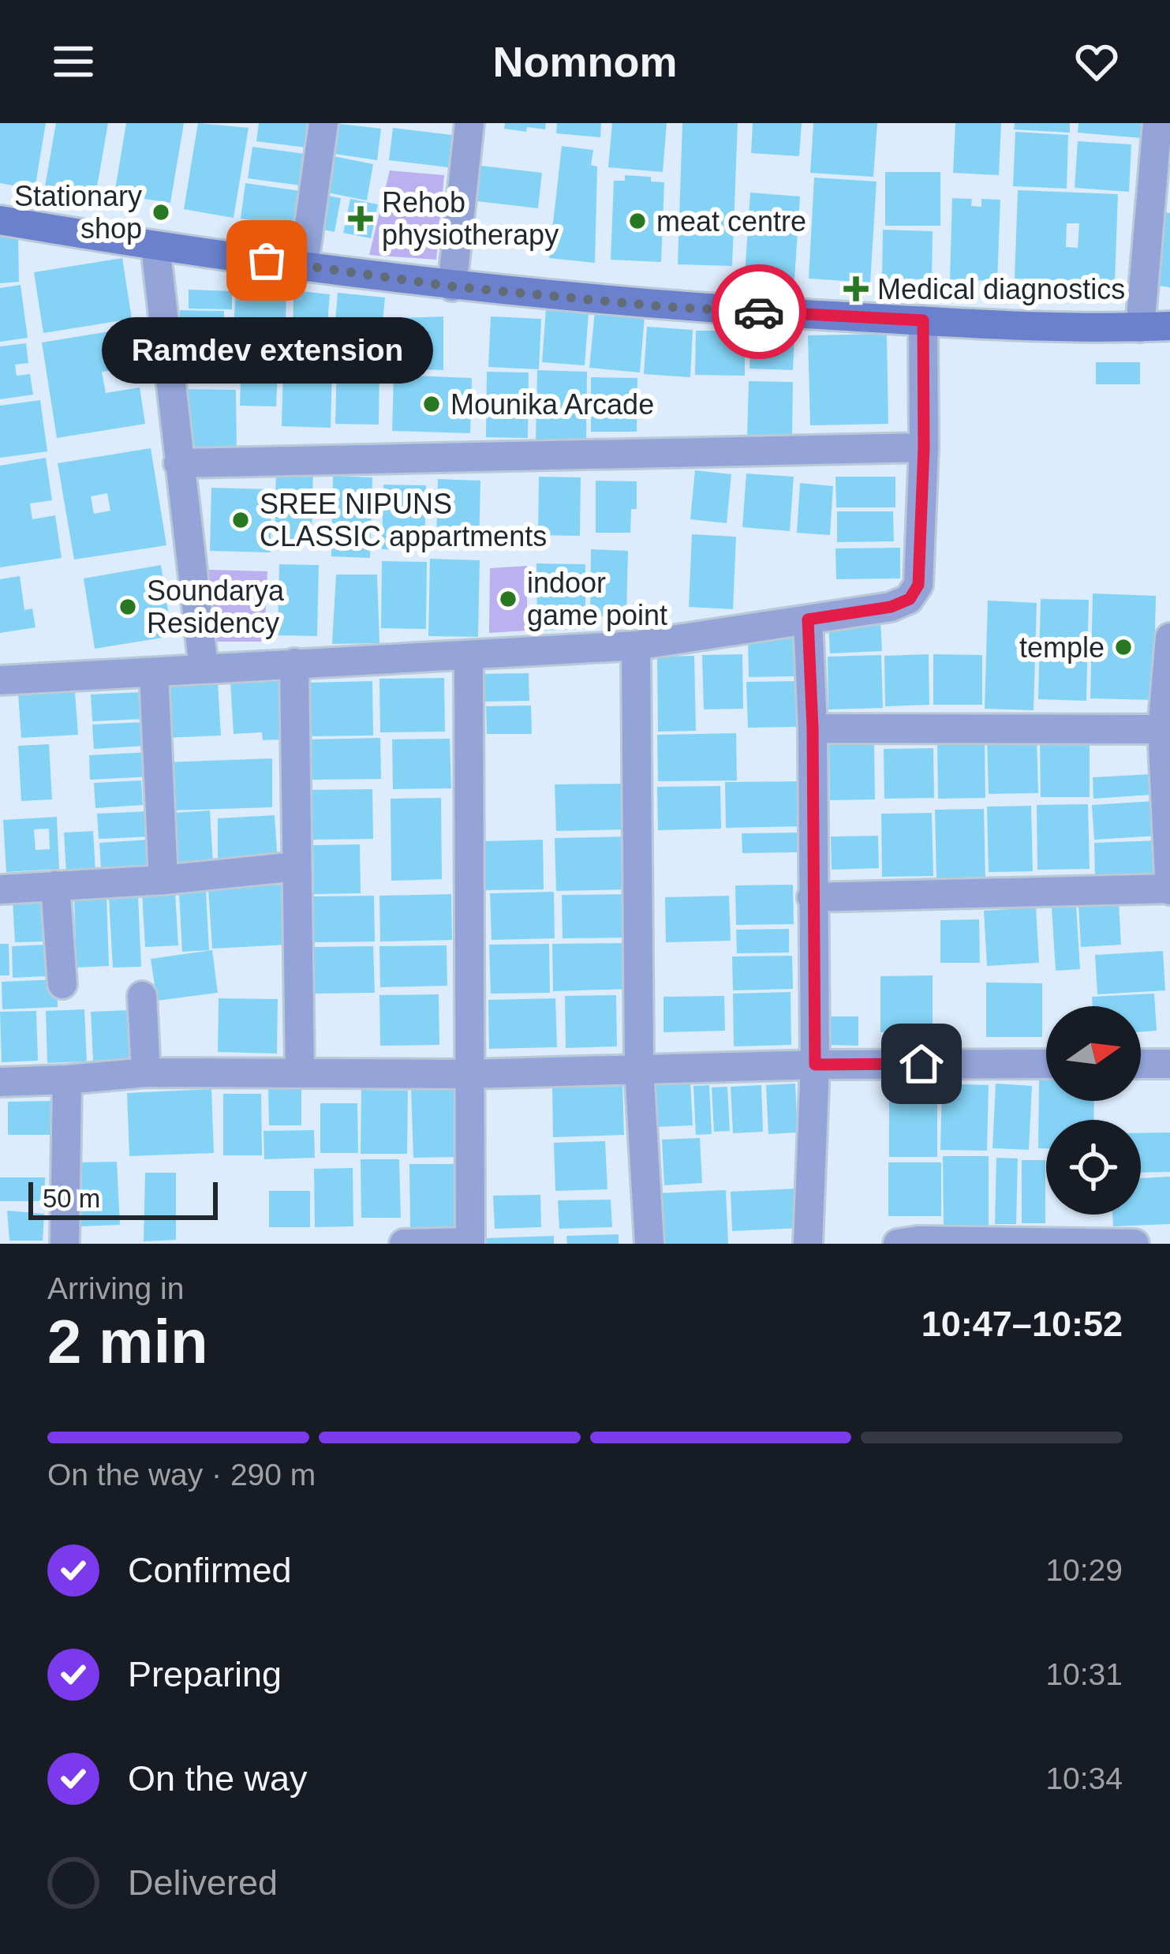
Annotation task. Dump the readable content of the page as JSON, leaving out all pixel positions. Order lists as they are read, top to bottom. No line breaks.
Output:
{"places":{"other":["Stationary shop","meat centre","Ramdev extension","Mounika Arcade","SREE NIPUNS CLASSIC appartments","indoor game point","Soundarya Residency","temple"],"health":["Rehob physiotherapy","Medical diagnostics"]},"scale_bar":"50 m","north":"right","page":{"header":"Nomnom","bubble":"Ramdev extension","scale":"50 m","heading":["2 min","Arriving in","10:47–10:52"],"bar":"On the way · 290 m","list":[["Confirmed","10:29"],["Preparing","10:31"],["On the way","10:34"],"Delivered"]}}
